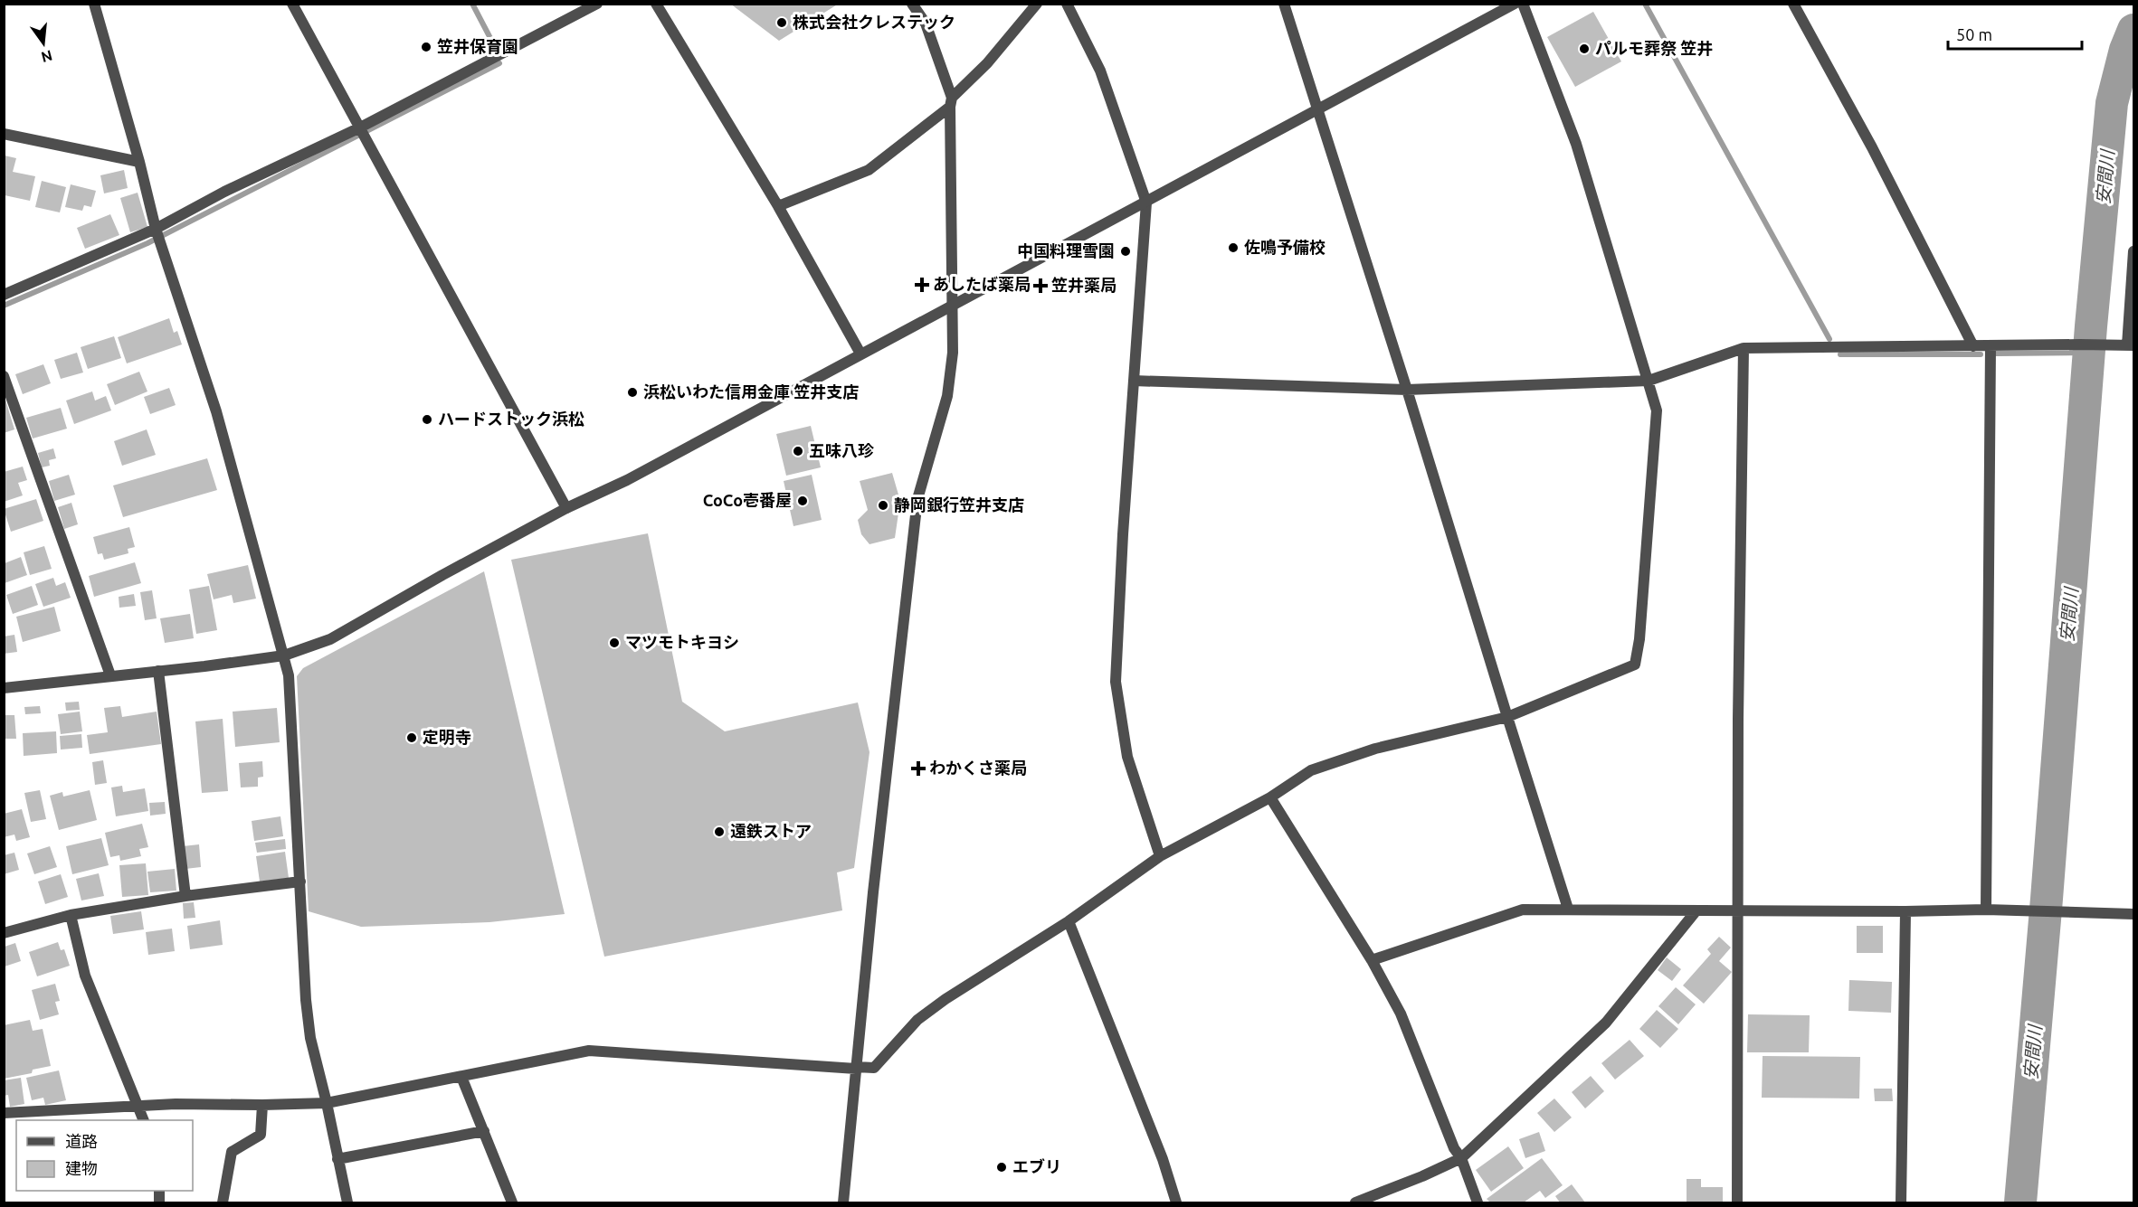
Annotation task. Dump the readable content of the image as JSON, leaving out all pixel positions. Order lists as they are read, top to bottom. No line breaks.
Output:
{"water":["安間川"],"places":{"other":["株式会社クレステック","笠井保育園","パルモ葬祭 笠井","佐鳴予備校","中国料理雪園","浜松いわた信用金庫 笠井支店","ハードストック浜松","五味八珍","CoCo壱番屋","静岡銀行笠井支店","マツモトキヨシ","定明寺","遠鉄ストア","エブリ"],"health":["あしたば薬局","笠井薬局","わかくさ薬局"]},"legend":["道路","建物"],"scale_bar":"50 m","north":"bottom"}
